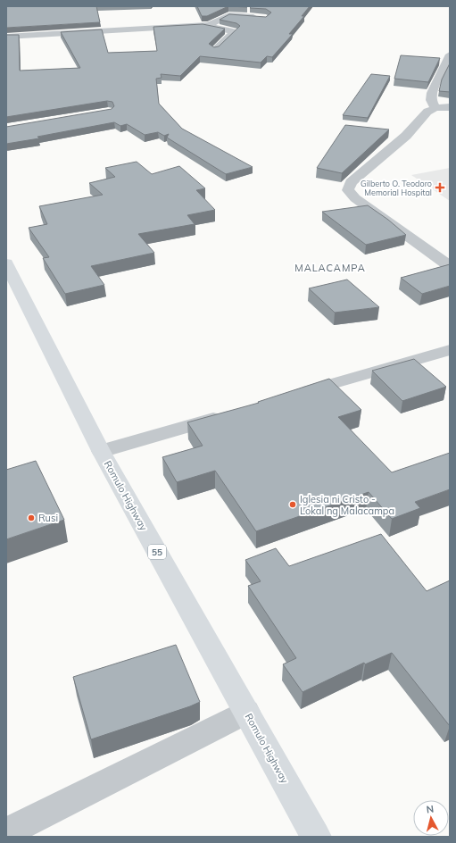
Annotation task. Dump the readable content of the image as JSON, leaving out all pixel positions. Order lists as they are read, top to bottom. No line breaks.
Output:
{"streets":{"highway":["Romulo Highway","55"]},"districts":["MALACAMPA"],"places":{"health":["Gilberto O. Teodoro Memorial Hospital"],"other":["Iglesia ni Cristo - Lokal ng Malacampa","Rusi"]},"north":"top"}
